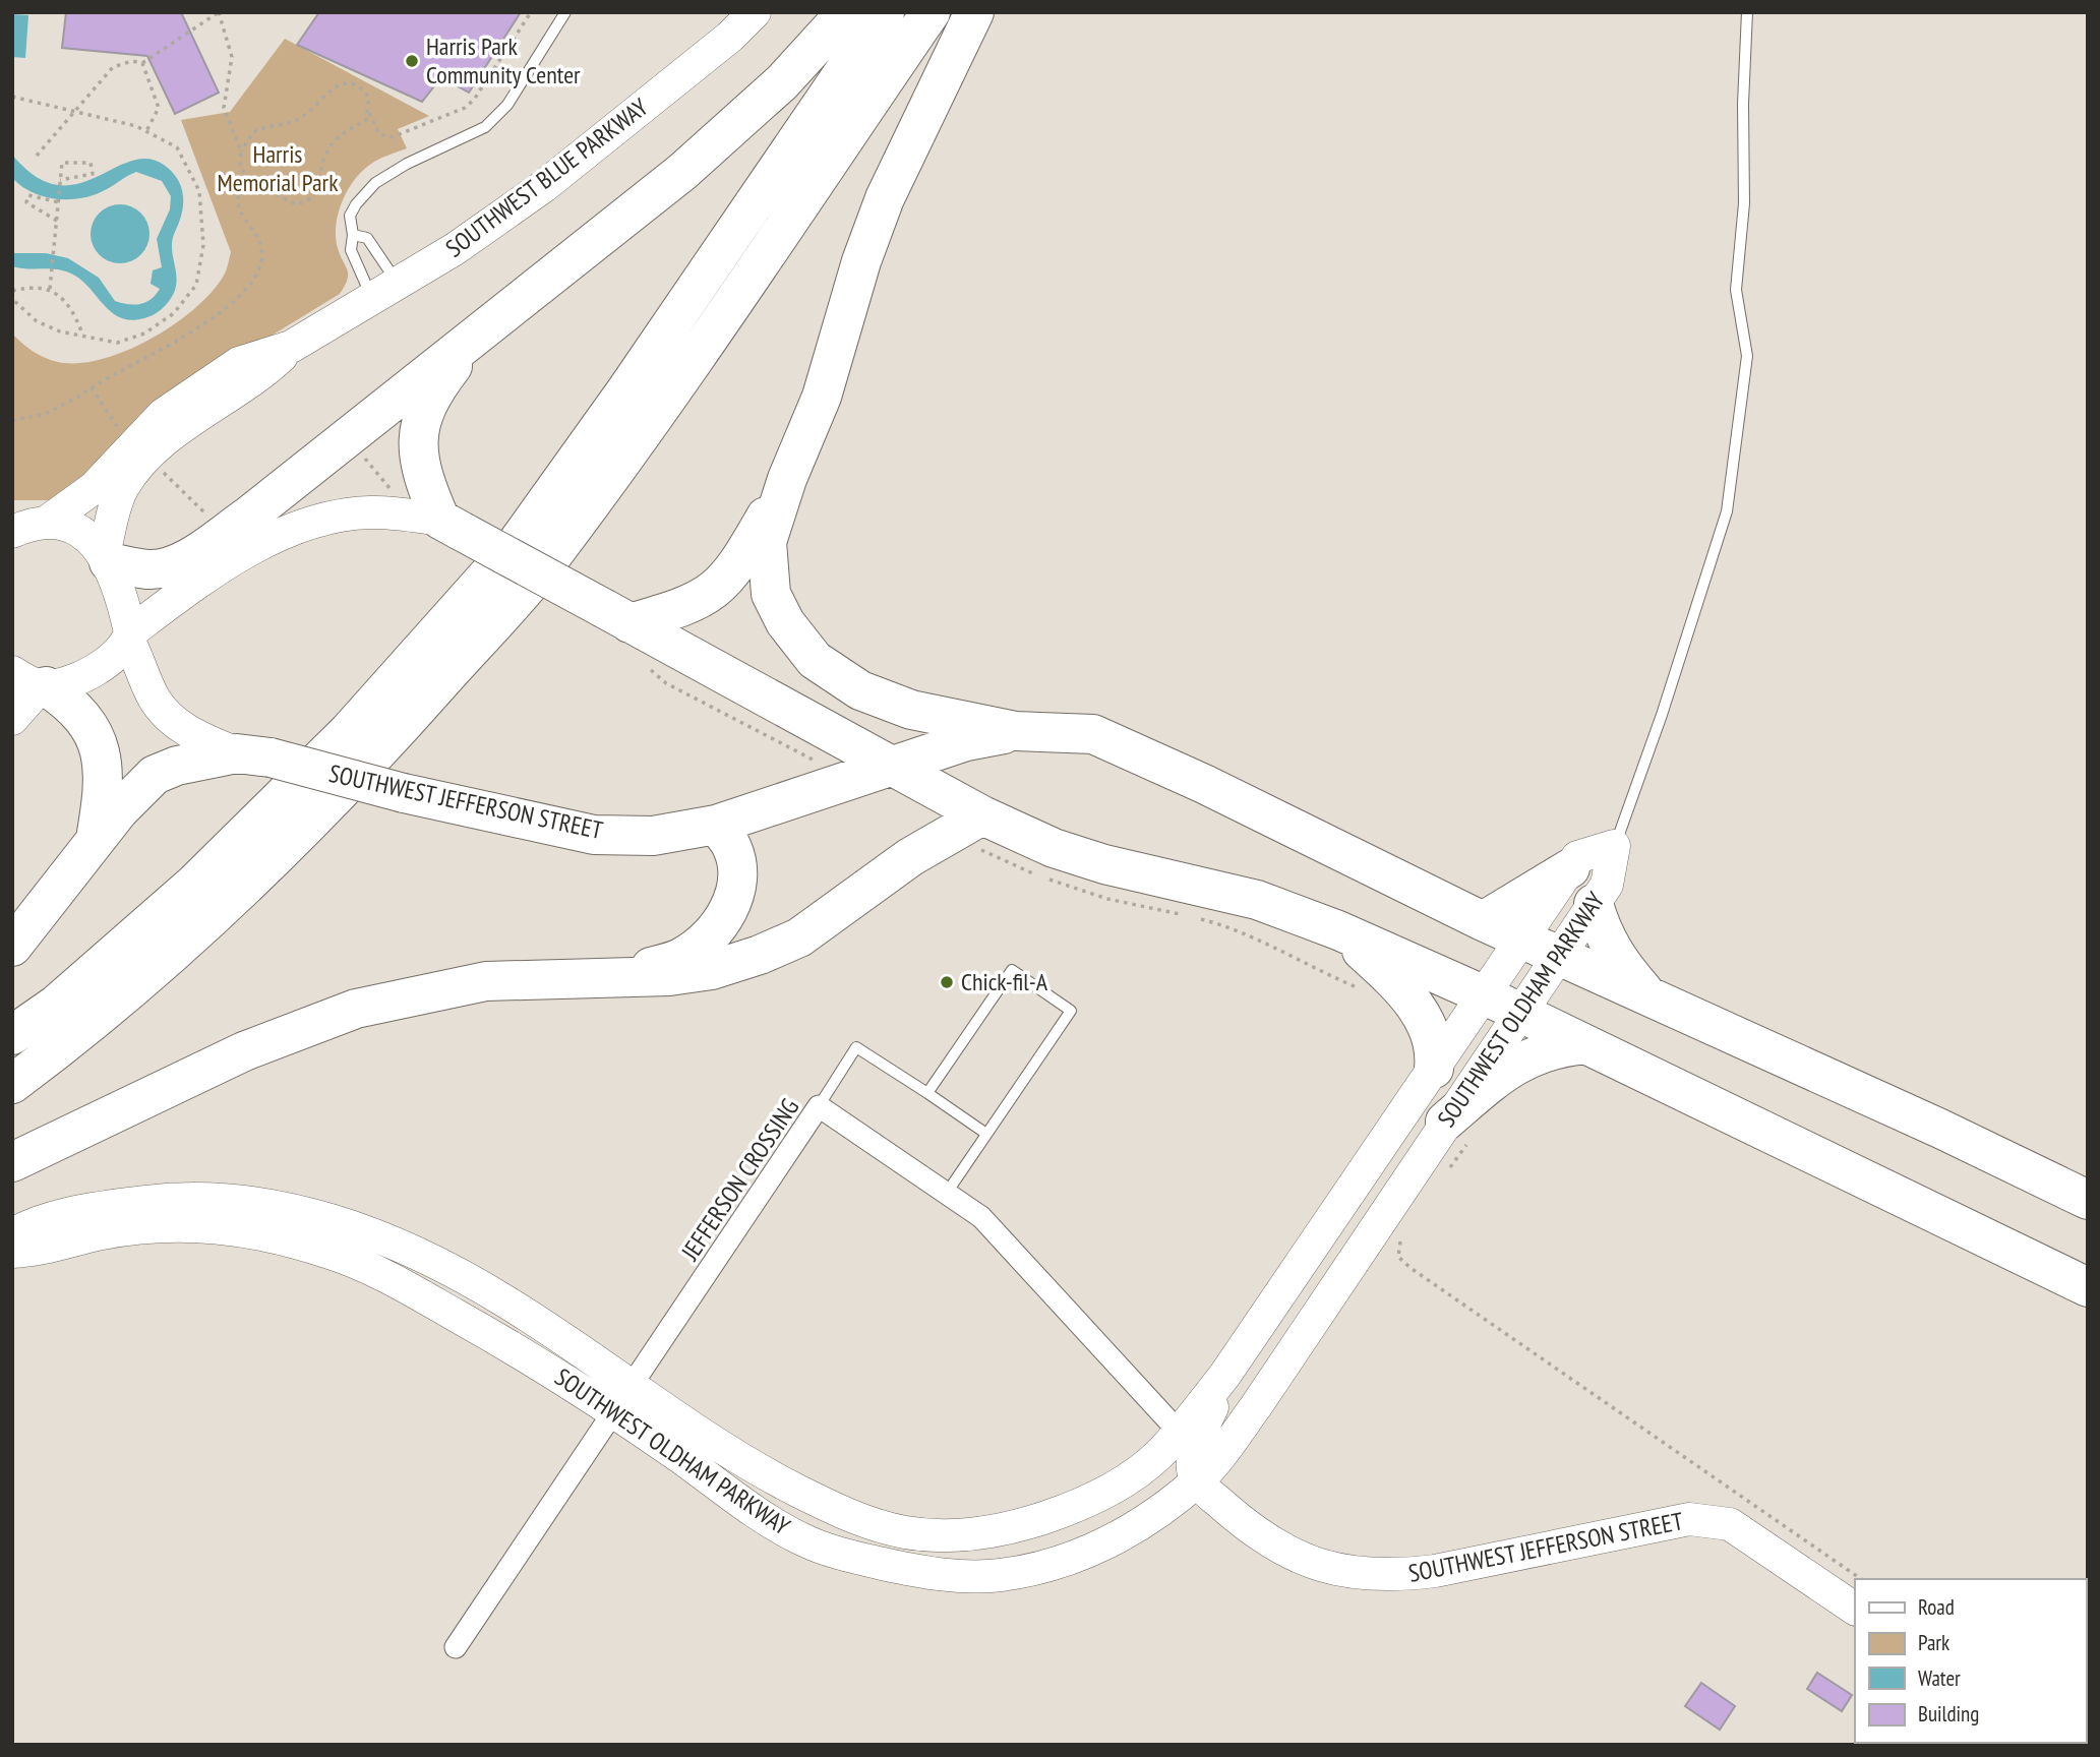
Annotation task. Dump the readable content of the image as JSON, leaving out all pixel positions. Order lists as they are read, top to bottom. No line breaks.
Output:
{"streets":{"highway":["SOUTHWEST JEFFERSON STREET"],"street":["SOUTHWEST BLUE PARKWAY","SOUTHWEST OLDHAM PARKWAY","JEFFERSON CROSSING"]},"crossings":[["SOUTHWEST BLUE PARKWAY","SOUTHWEST JEFFERSON STREET"],["SOUTHWEST JEFFERSON STREET","SOUTHWEST OLDHAM PARKWAY"],["SOUTHWEST OLDHAM PARKWAY","JEFFERSON CROSSING"]],"parks":["Harris Memorial Park"],"places":["Harris Park Community Center","Chick-fil-A"],"legend":["Road","Park","Water","Building"]}
